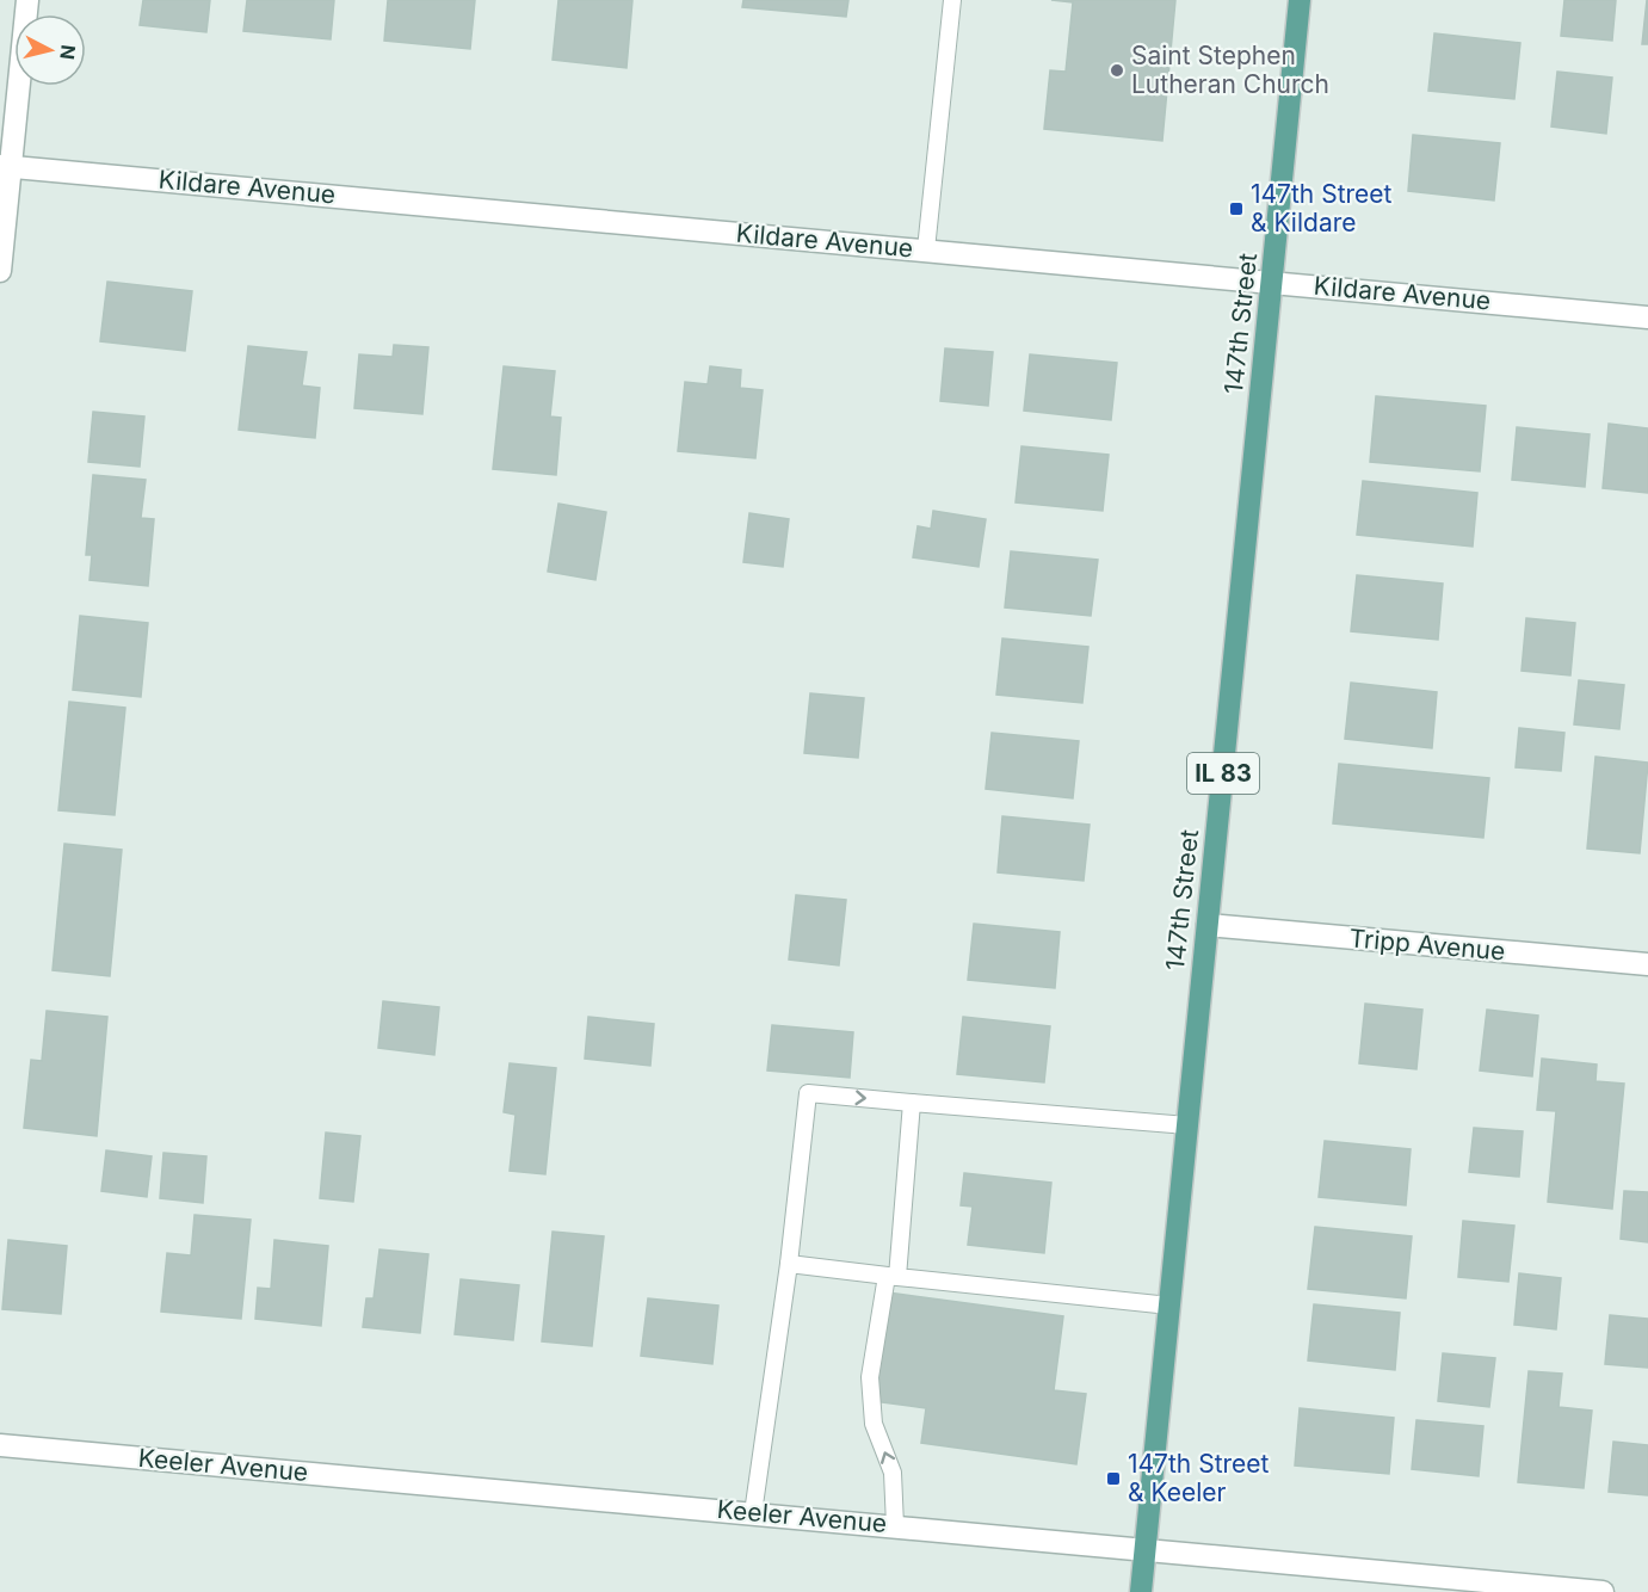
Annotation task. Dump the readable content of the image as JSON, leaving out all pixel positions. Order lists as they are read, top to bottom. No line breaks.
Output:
{"streets":{"main road":["147th Street","IL 83"],"street":["Kildare Avenue","Tripp Avenue","Keeler Avenue"]},"crossings":[["Kildare Avenue","147th Street"],["147th Street","Tripp Avenue"],["147th Street","Keeler Avenue"]],"places":{"other":["Saint Stephen Lutheran Church"],"transit":["147th Street & Kildare","147th Street & Keeler"]},"north":"right"}
